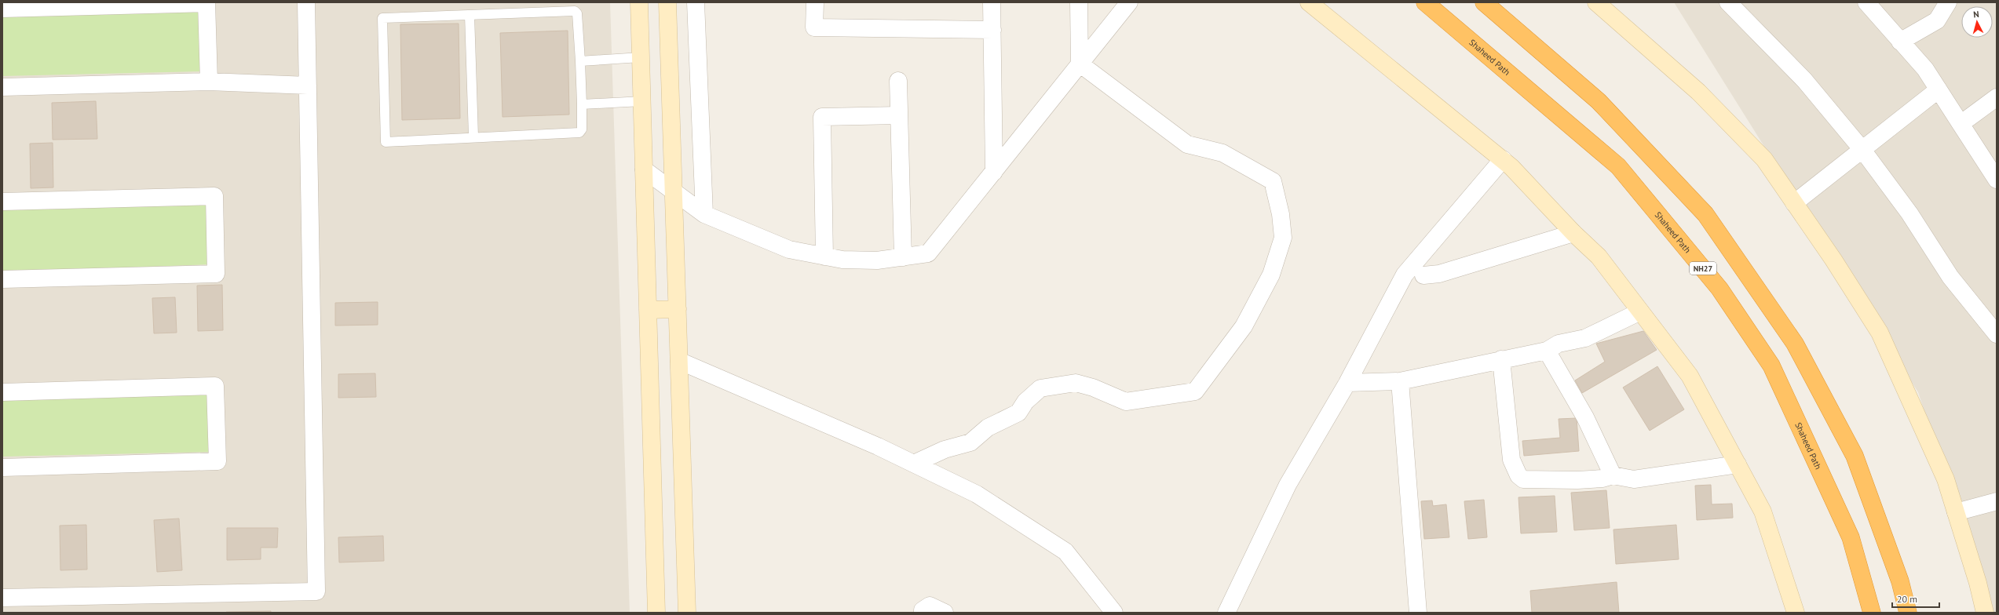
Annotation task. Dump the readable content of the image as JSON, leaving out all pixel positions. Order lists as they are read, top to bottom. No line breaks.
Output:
{"streets":{"highway":["Shaheed Path","NH27"]},"scale_bar":"20 m","north":"top"}
